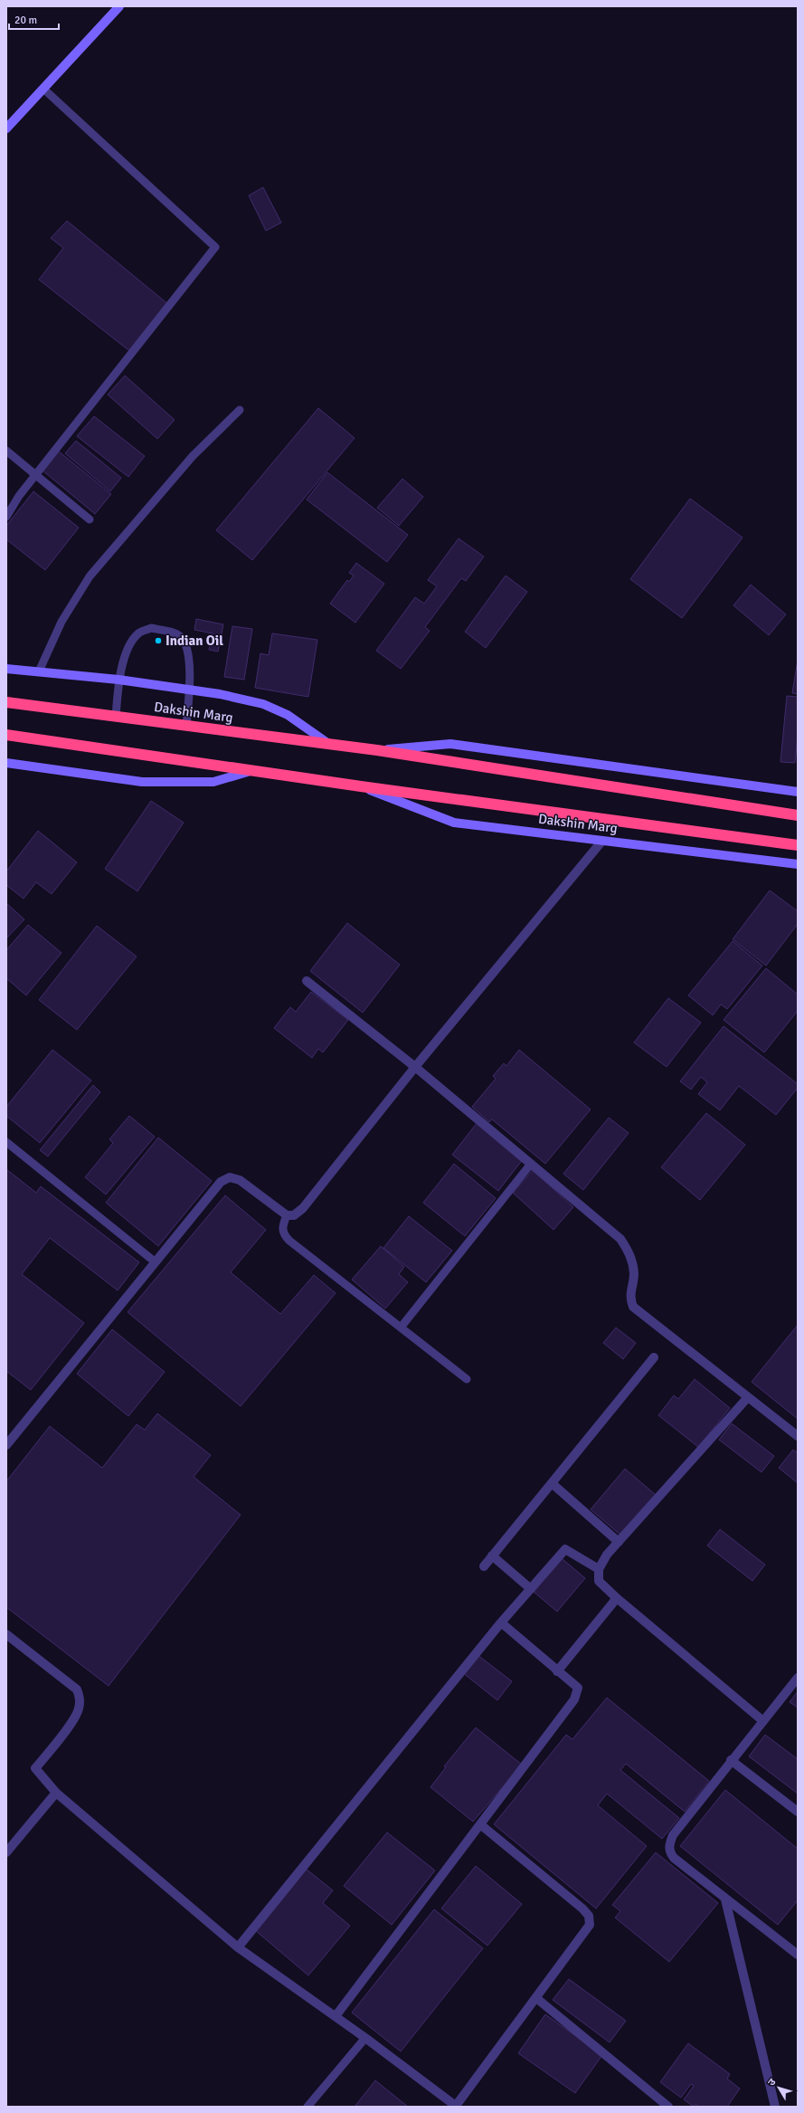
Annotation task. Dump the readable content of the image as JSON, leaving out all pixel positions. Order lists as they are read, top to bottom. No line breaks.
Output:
{"streets":{"highway":["Dakshin Marg"]},"places":["Indian Oil"],"scale_bar":"20 m","north":"top left"}
